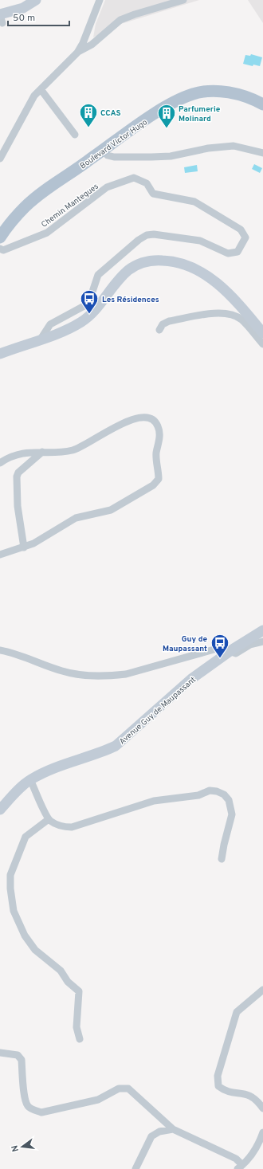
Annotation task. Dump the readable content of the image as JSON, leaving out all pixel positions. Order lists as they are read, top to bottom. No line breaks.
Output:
{"streets":{"main road":["Boulevard Victor Hugo","Avenue Guy de Maupassant"],"street":["Chemin Mantegues"]},"places":{"building":["CCAS","Parfumerie Molinard"],"bus stop":["Les Résidences","Guy de Maupassant"]},"scale_bar":"50 m","north":"left"}
